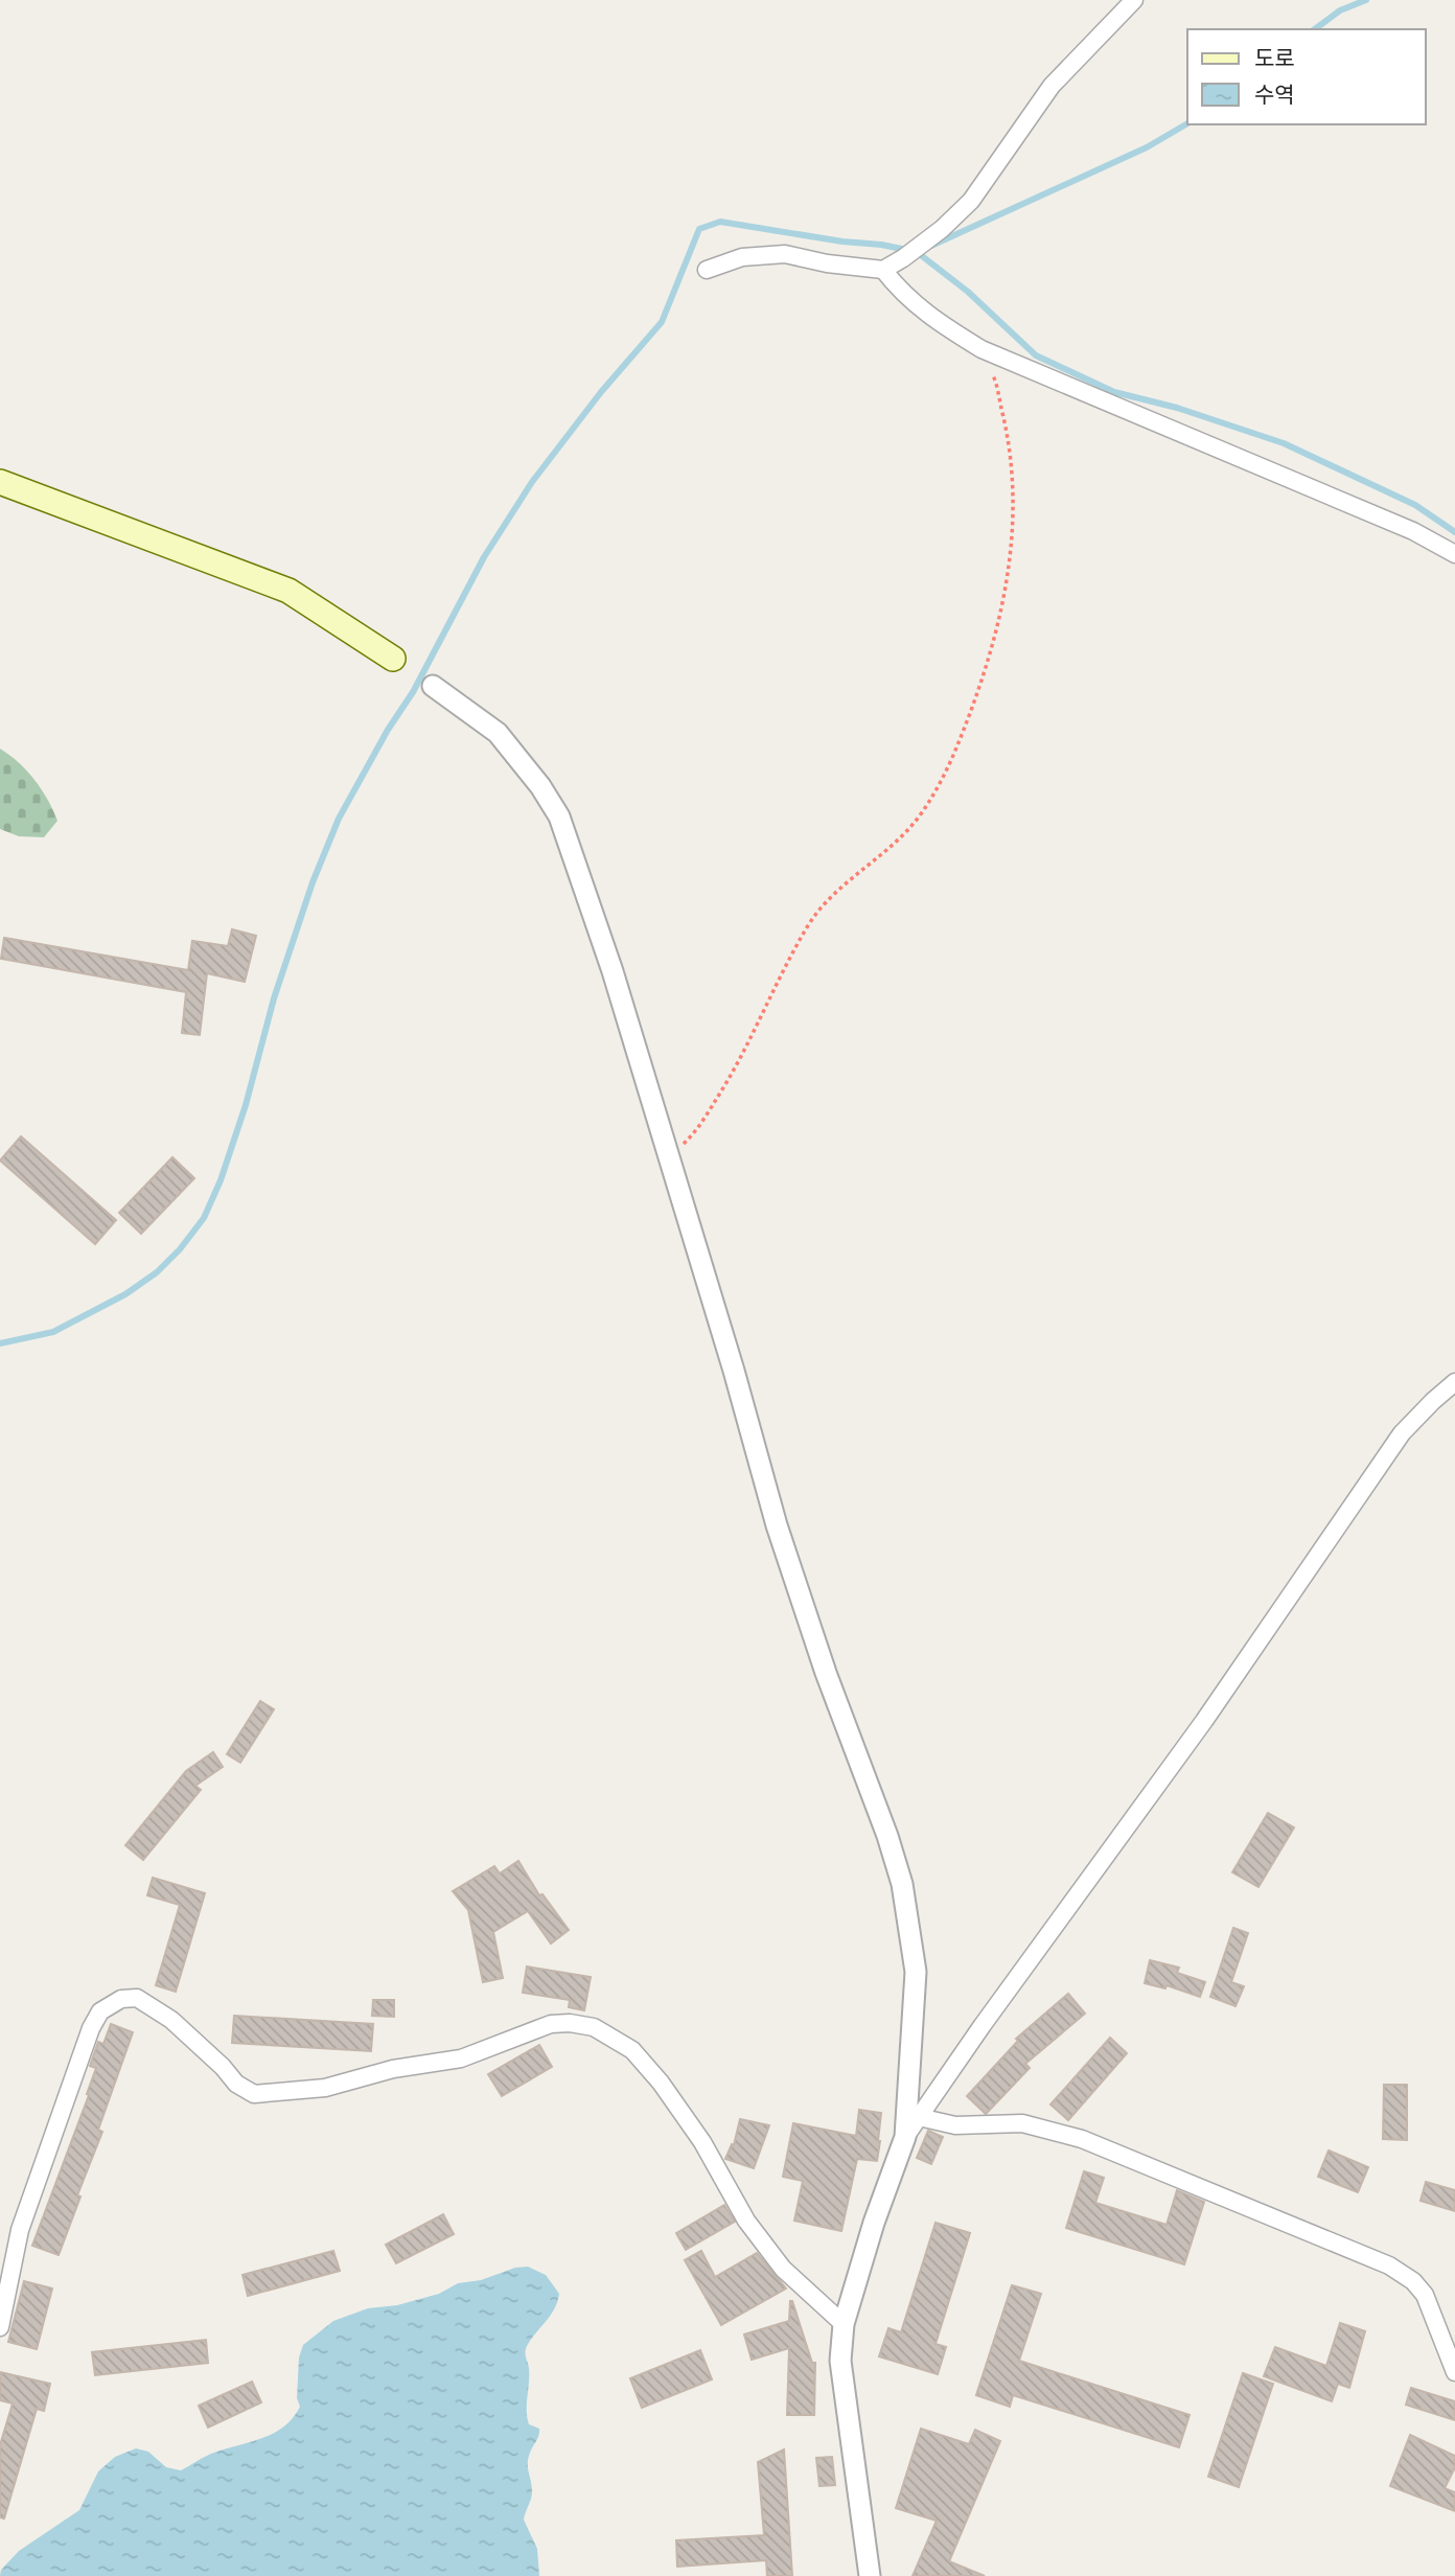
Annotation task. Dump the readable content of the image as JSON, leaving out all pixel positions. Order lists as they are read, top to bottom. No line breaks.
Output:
{"legend":["도로","수역"]}
